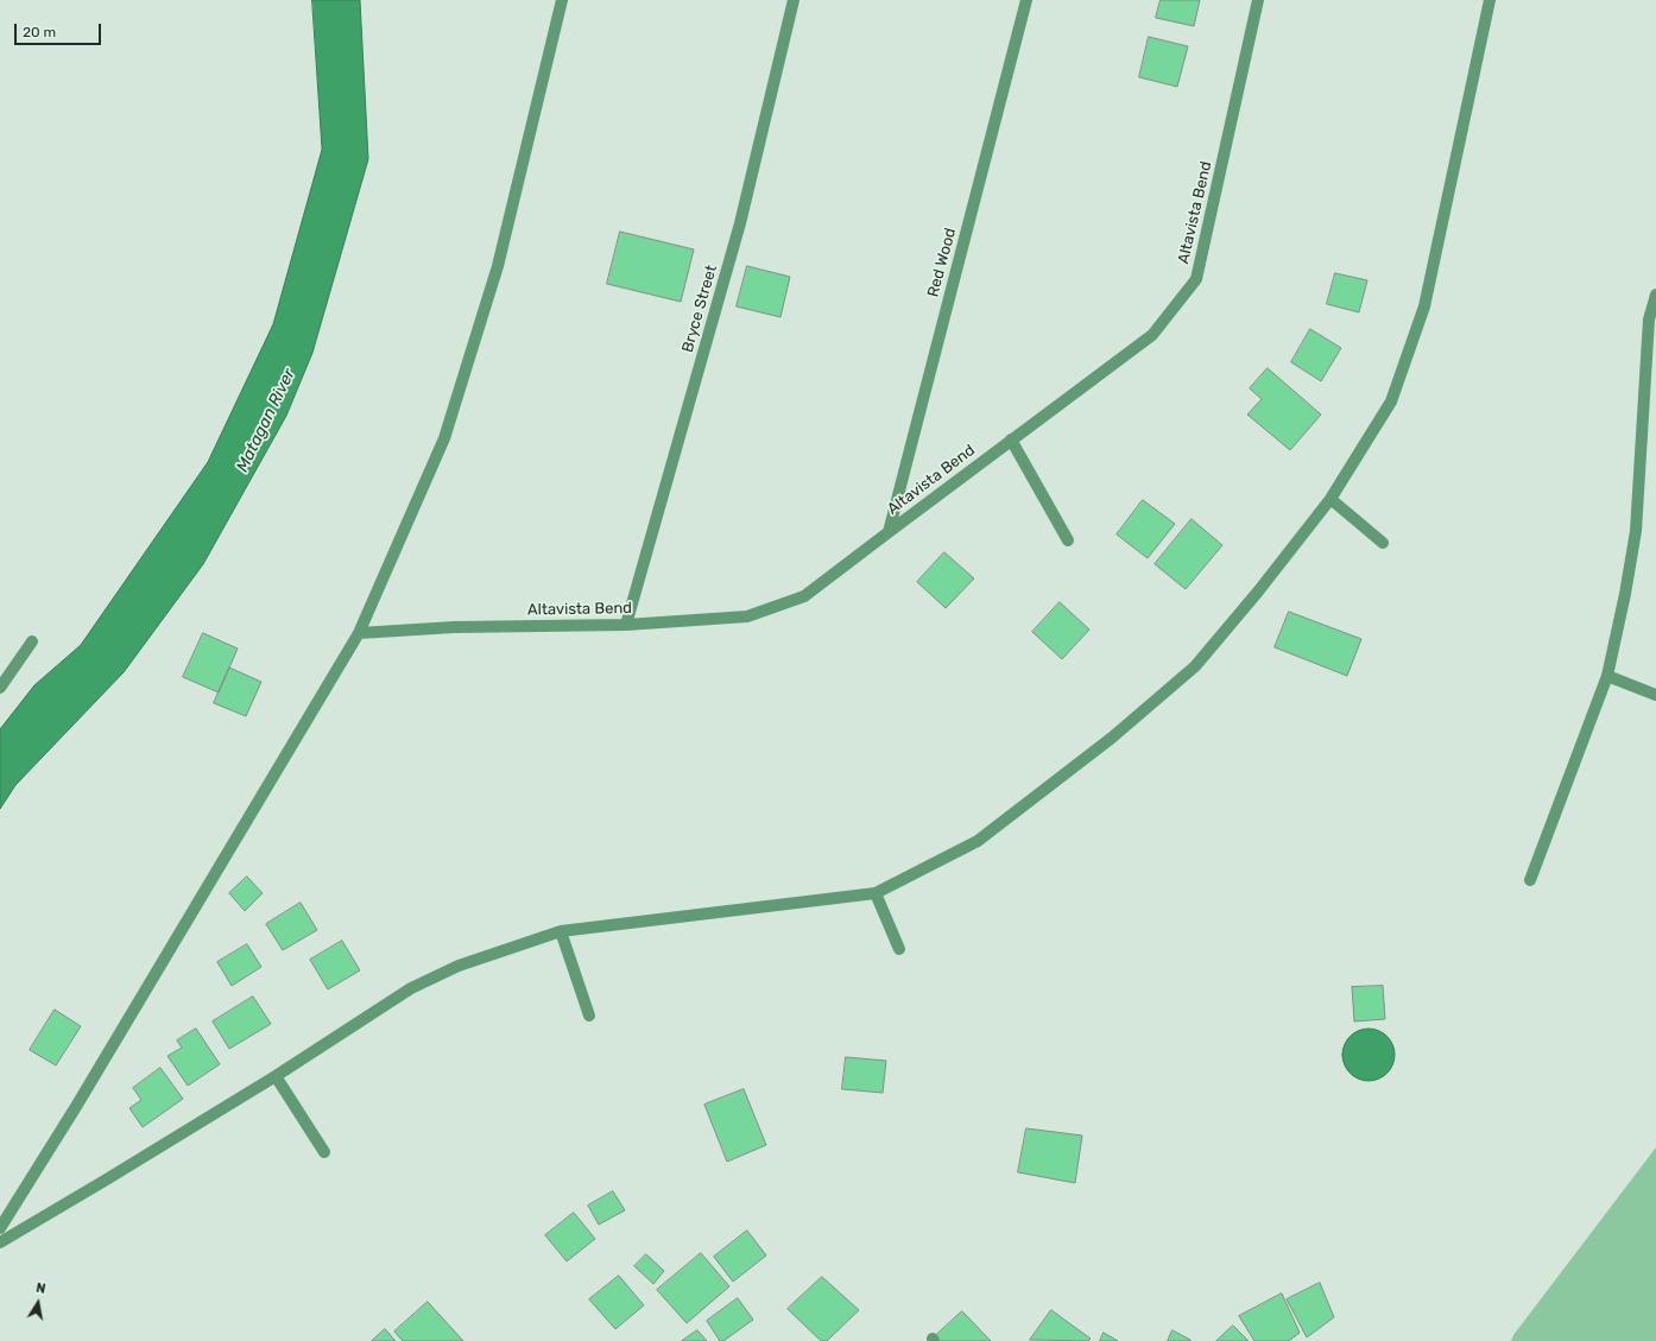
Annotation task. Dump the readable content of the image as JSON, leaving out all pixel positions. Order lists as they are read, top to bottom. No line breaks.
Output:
{"streets":{"street":["Altavista Bend","Red Wood","Bryce Street"]},"crossings":[["Altavista Bend","Red Wood"],["Altavista Bend","Bryce Street"]],"water":["Matagan River"],"scale_bar":"20 m","north":"top"}
